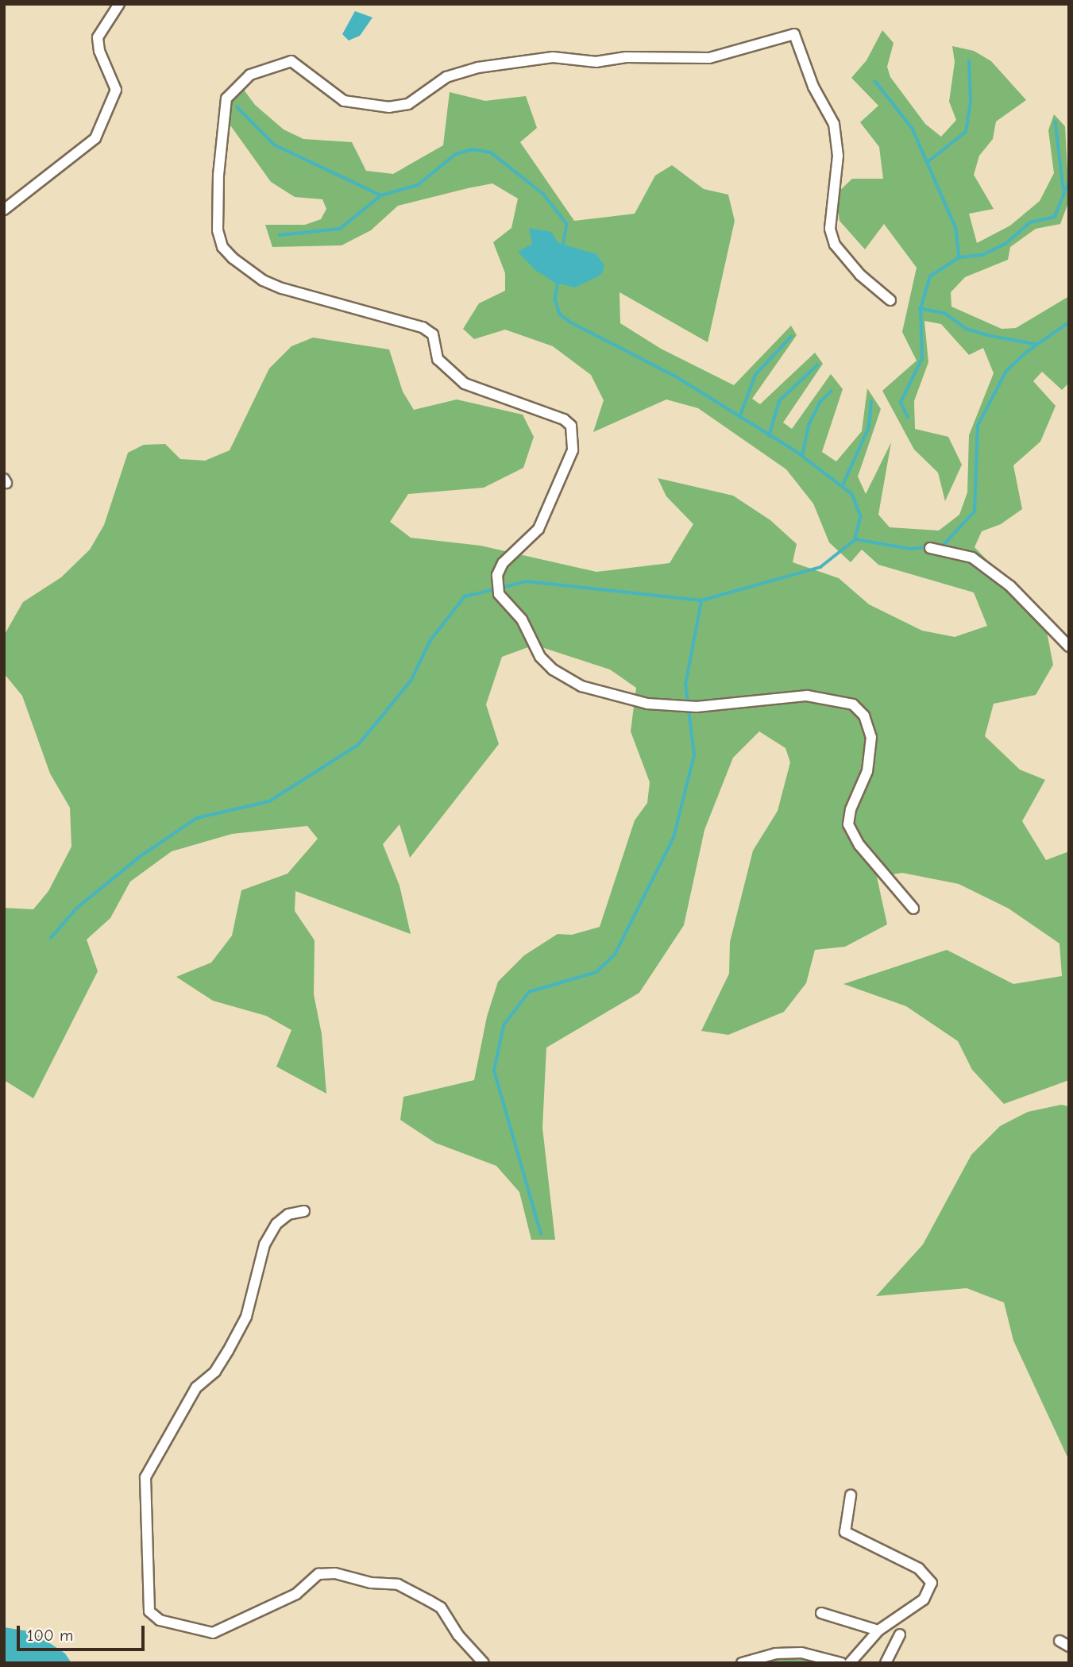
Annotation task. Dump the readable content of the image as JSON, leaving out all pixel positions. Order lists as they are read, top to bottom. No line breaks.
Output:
{"scale_bar":"100 m"}
